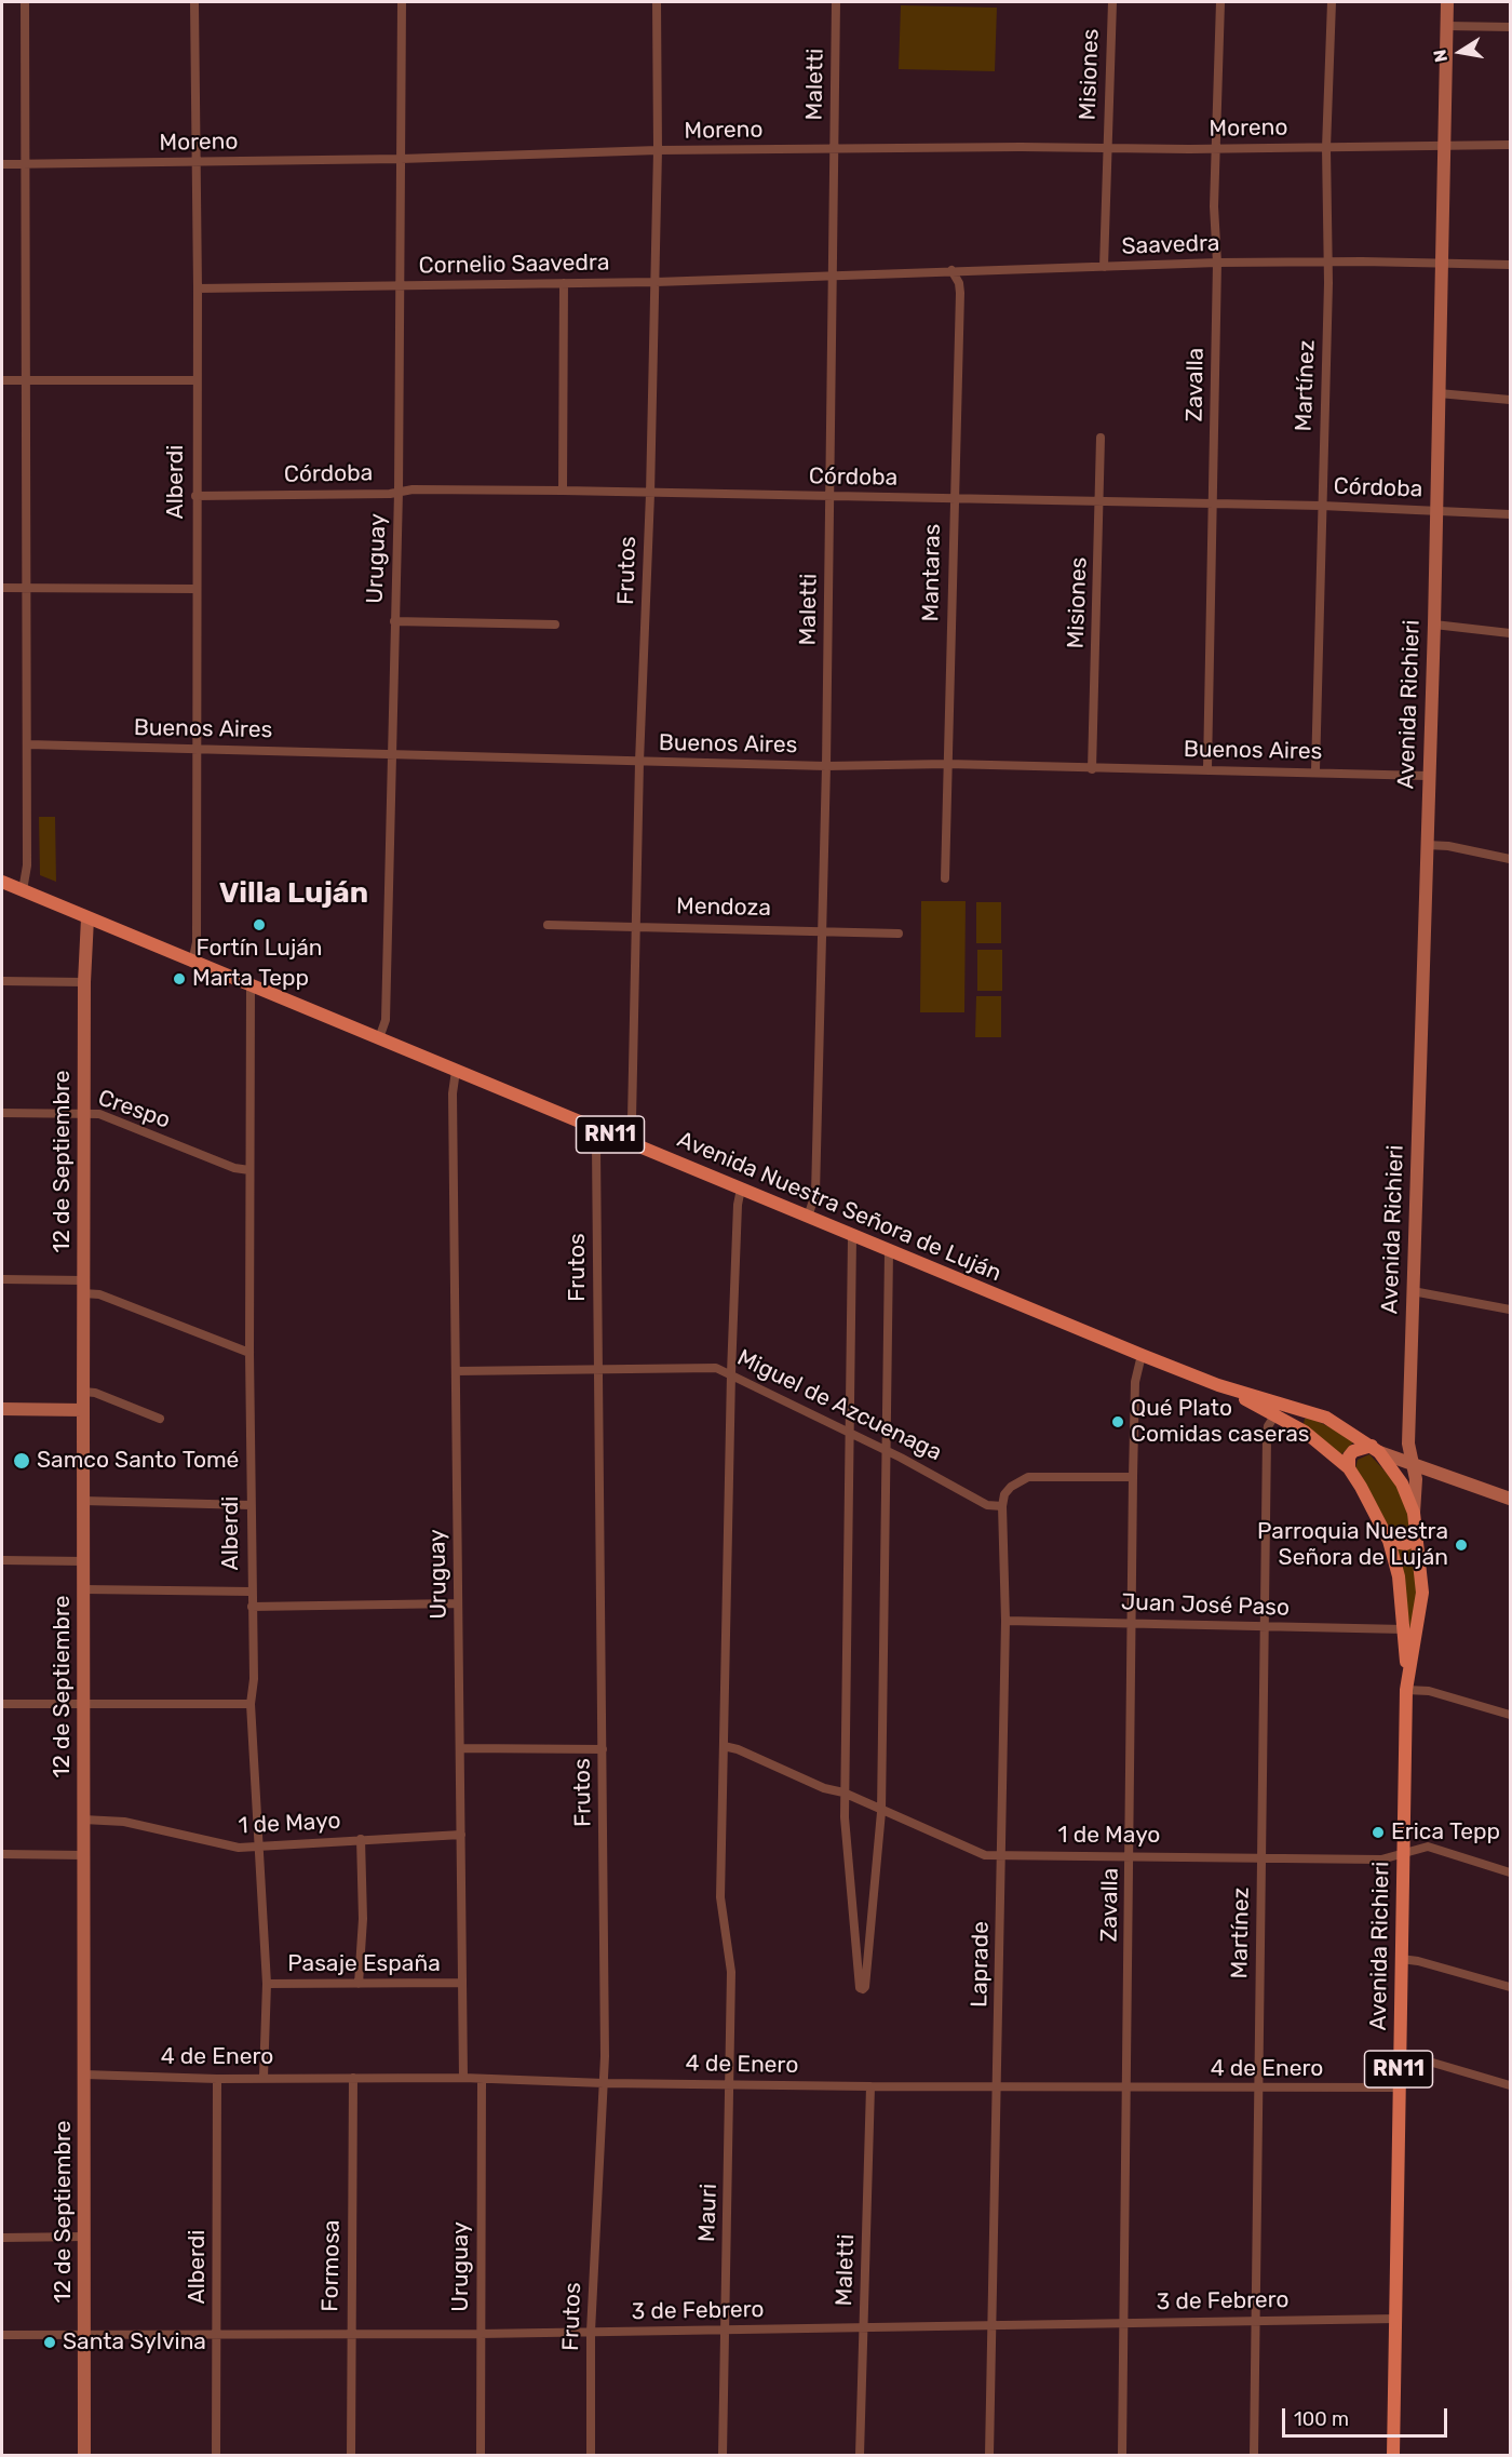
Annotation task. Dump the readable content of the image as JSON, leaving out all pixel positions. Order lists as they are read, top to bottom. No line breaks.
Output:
{"streets":{"main road":["Avenida Richieri","RN11","Avenida Nuestra Señora de Luján"],"street":["Misiones","Maletti","Moreno","Saavedra","Cornelio Saavedra","Zavalla","Martínez","Córdoba","Alberdi","Uruguay","Frutos","Mantaras","Buenos Aires","Mendoza","Crespo","12 de Septiembre","Miguel de Azcuenaga","Juan José Paso","1 de Mayo","Pasaje España","Laprade","4 de Enero","Mauri","Formosa","3 de Febrero"]},"crossings":[["Misiones","Moreno"],["Misiones","Saavedra"],["Misiones","Córdoba"],["Misiones","Buenos Aires"],["Maletti","Moreno"],["Maletti","Saavedra"],["Maletti","Cornelio Saavedra"],["Maletti","Córdoba"],["Maletti","Buenos Aires"],["Maletti","Mendoza"],["Maletti","Avenida Nuestra Señora de Luján"],["Maletti","4 de Enero"],["Maletti","3 de Febrero"],["Moreno","Zavalla"],["Moreno","Martínez"],["Moreno","Alberdi"],["Moreno","Uruguay"],["Moreno","Frutos"],["Moreno","Avenida Richieri"],["Saavedra","Cornelio Saavedra"],["Saavedra","Zavalla"],["Saavedra","Martínez"],["Saavedra","Mantaras"],["Saavedra","Avenida Richieri"],["Cornelio Saavedra","Alberdi"],["Cornelio Saavedra","Uruguay"],["Cornelio Saavedra","Frutos"],["Zavalla","Córdoba"],["Zavalla","Buenos Aires"],["Zavalla","Avenida Nuestra Señora de Luján"],["Zavalla","Juan José Paso"],["Zavalla","1 de Mayo"],["Zavalla","4 de Enero"],["Zavalla","3 de Febrero"],["Martínez","Córdoba"],["Martínez","Buenos Aires"],["Martínez","RN11"],["Martínez","Juan José Paso"],["Martínez","1 de Mayo"],["Martínez","4 de Enero"],["Martínez","3 de Febrero"],["Córdoba","Alberdi"],["Córdoba","Uruguay"],["Córdoba","Frutos"],["Córdoba","Mantaras"],["Córdoba","Avenida Richieri"],["Alberdi","Buenos Aires"],["Alberdi","Crespo"],["Alberdi","Avenida Nuestra Señora de Luján"],["Alberdi","1 de Mayo"],["Alberdi","Pasaje España"],["Alberdi","4 de Enero"],["Alberdi","3 de Febrero"],["Uruguay","Buenos Aires"],["Uruguay","Avenida Nuestra Señora de Luján"],["Uruguay","Miguel de Azcuenaga"],["Uruguay","1 de Mayo"],["Uruguay","Pasaje España"],["Uruguay","4 de Enero"],["Uruguay","3 de Febrero"],["Frutos","Buenos Aires"],["Frutos","Mendoza"],["Frutos","Avenida Nuestra Señora de Luján"],["Frutos","Miguel de Azcuenaga"],["Frutos","4 de Enero"],["Frutos","3 de Febrero"],["Mantaras","Buenos Aires"],["Avenida Richieri","Buenos Aires"],["Avenida Richieri","RN11"],["Avenida Richieri","Avenida Nuestra Señora de Luján"],["Avenida Richieri","1 de Mayo"],["Avenida Richieri","4 de Enero"],["Avenida Richieri","3 de Febrero"],["Crespo","12 de Septiembre"],["RN11","Avenida Nuestra Señora de Luján"],["RN11","Juan José Paso"],["12 de Septiembre","Avenida Nuestra Señora de Luján"],["12 de Septiembre","1 de Mayo"],["12 de Septiembre","4 de Enero"],["12 de Septiembre","3 de Febrero"],["Avenida Nuestra Señora de Luján","Mauri"],["Miguel de Azcuenaga","Laprade"],["Miguel de Azcuenaga","Mauri"],["Juan José Paso","Laprade"],["1 de Mayo","Laprade"],["1 de Mayo","Mauri"],["Laprade","4 de Enero"],["Laprade","3 de Febrero"],["4 de Enero","Mauri"],["4 de Enero","Formosa"],["Mauri","3 de Febrero"],["Formosa","3 de Febrero"]],"districts":["Villa Luján"],"places":["Fortín Luján","Marta Tepp","Qué Plato Comidas caseras","Samco Santo Tomé","Parroquia Nuestra Señora de Luján","Erica Tepp","Santa Sylvina"],"scale_bar":"100 m","north":"left"}
